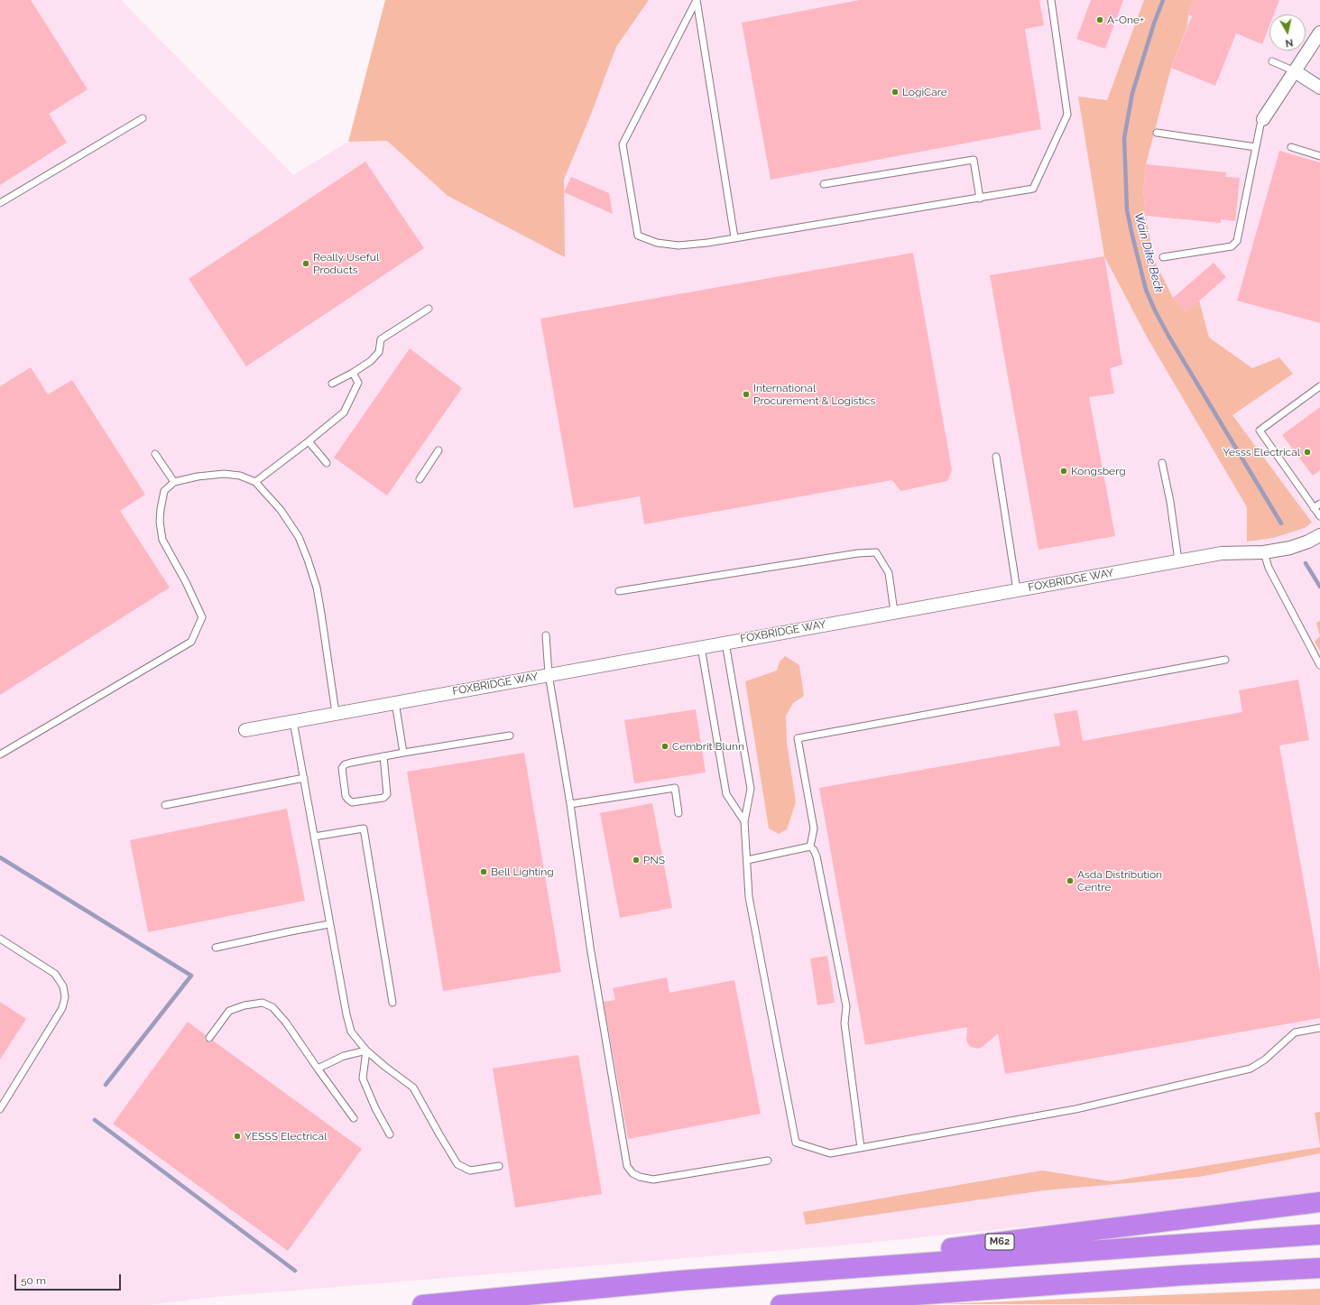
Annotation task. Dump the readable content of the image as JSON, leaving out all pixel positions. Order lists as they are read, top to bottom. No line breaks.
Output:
{"streets":{"highway":["M62"],"street":["FOXBRIDGE WAY"]},"water":["Wain Dike Beck"],"places":["A-One+","LogiCare","Really Useful Products","International Procurement & Logistics","Yesss Electrical","Kongsberg","Cembrit Blunn","PNS","Bell Lighting","Asda Distribution Centre","YESSS Electrical"],"scale_bar":"50 m","north":"bottom"}
